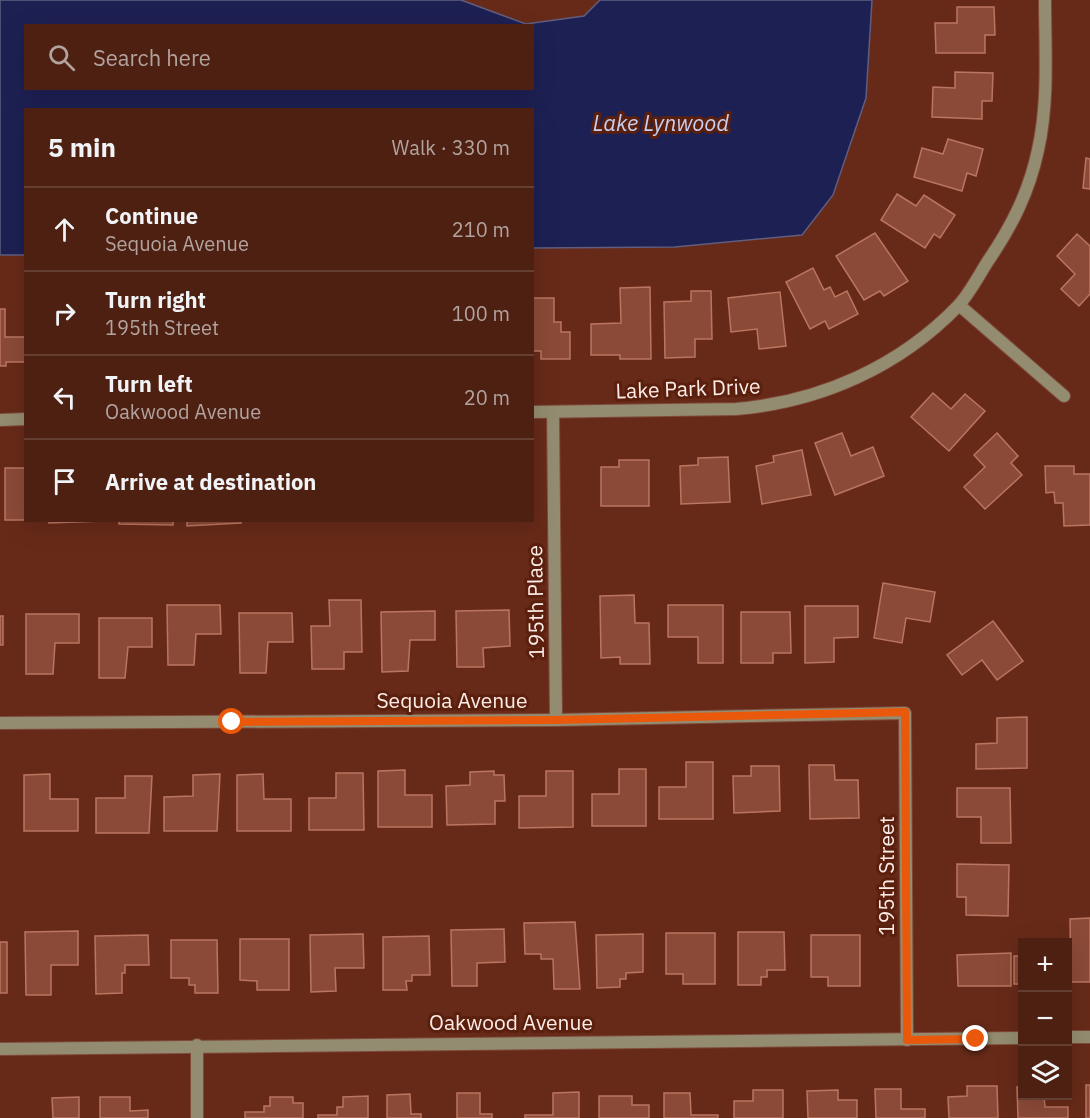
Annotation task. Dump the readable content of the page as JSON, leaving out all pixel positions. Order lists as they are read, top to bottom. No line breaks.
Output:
{"streets":{"street":["Lake Park Drive","195th Place","Sequoia Avenue","195th Street","Oakwood Avenue"]},"crossings":[["Lake Park Drive","195th Place"],["195th Place","Sequoia Avenue"],["Sequoia Avenue","195th Street"],["195th Street","Oakwood Avenue"]],"water":["Lake Lynwood"],"page":{"search":"Search here","heading":["5 min","Walk · 330 m"],"list":[["Continue","Sequoia Avenue","210 m"],["Turn right","195th Street","100 m"],["Turn left","Oakwood Avenue","20 m"],"Arrive at destination"],"map_buttons":["+","−"]}}
